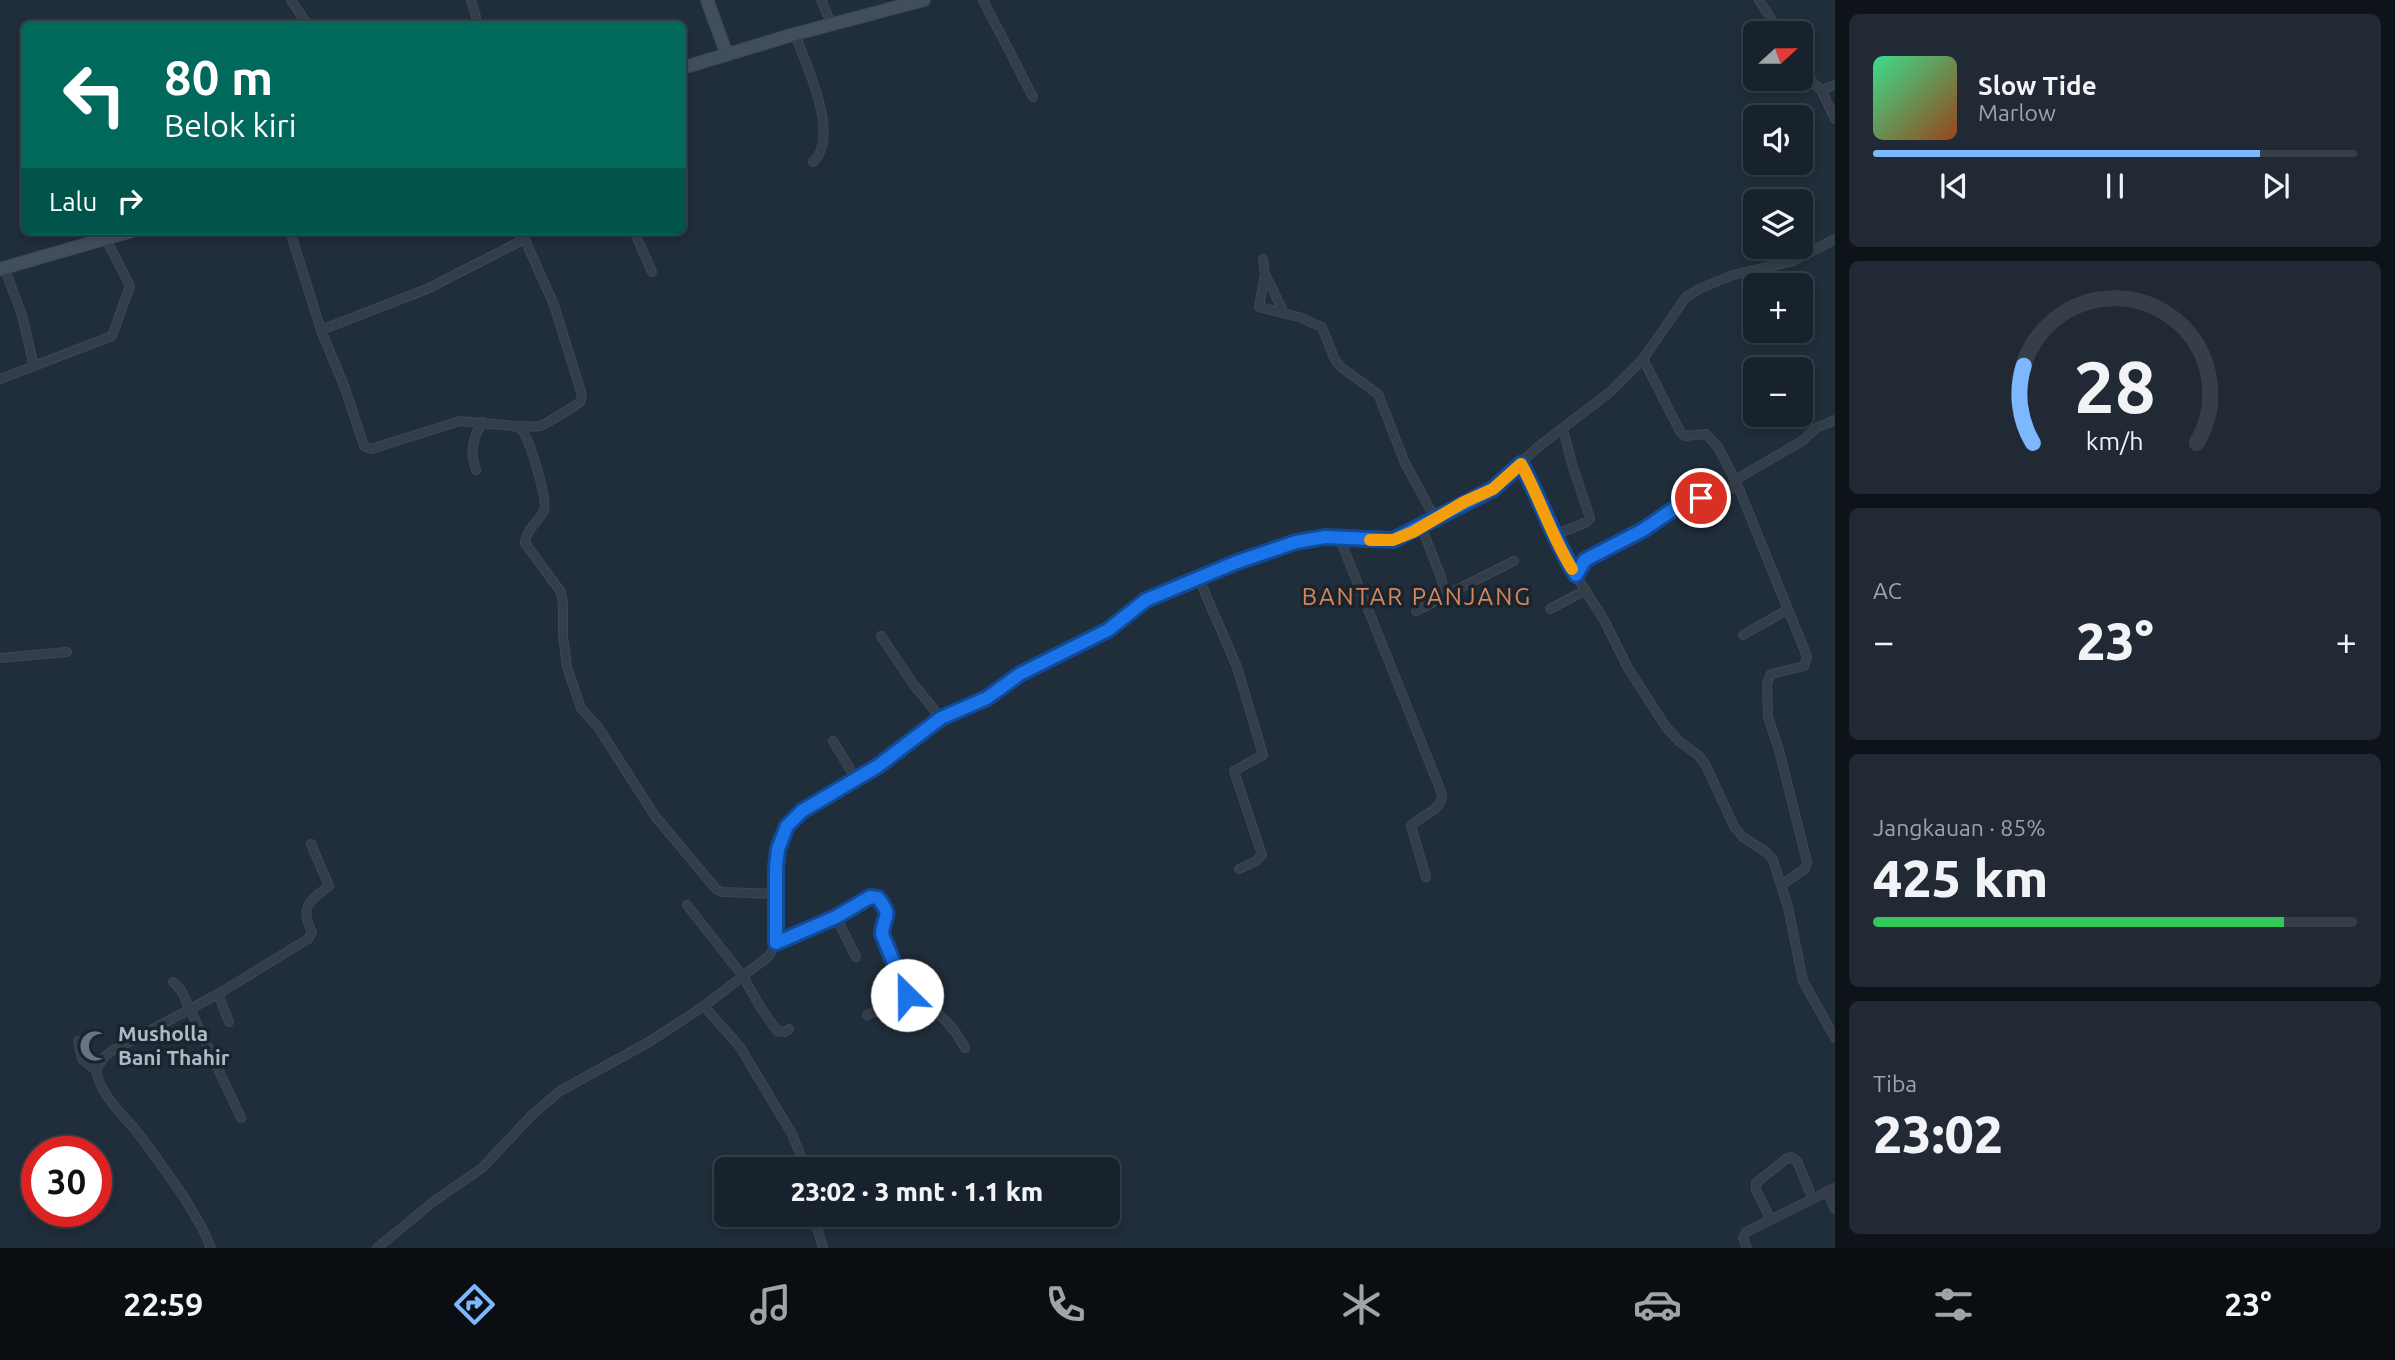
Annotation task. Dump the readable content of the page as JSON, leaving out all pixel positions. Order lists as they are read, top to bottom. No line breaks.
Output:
{"districts":["BANTAR PANJANG"],"places":{"mosque":["Musholla Bani Thahir"]},"north":"right","page":{"map_buttons":["+","−"],"turn":["80 m","Belok kiri"],"song":["Slow Tide","Marlow"],"then":"Lalu","tile":["AC",["Jangkauan · 85%","425 km"],["Tiba","23:02"]],"heat":["−","23°","+"],"limit":"30","trip":"23:02 · 3 mnt · 1.1 km","tabs":["22:59","23°"],"gauge":["28","km/h"]}}
